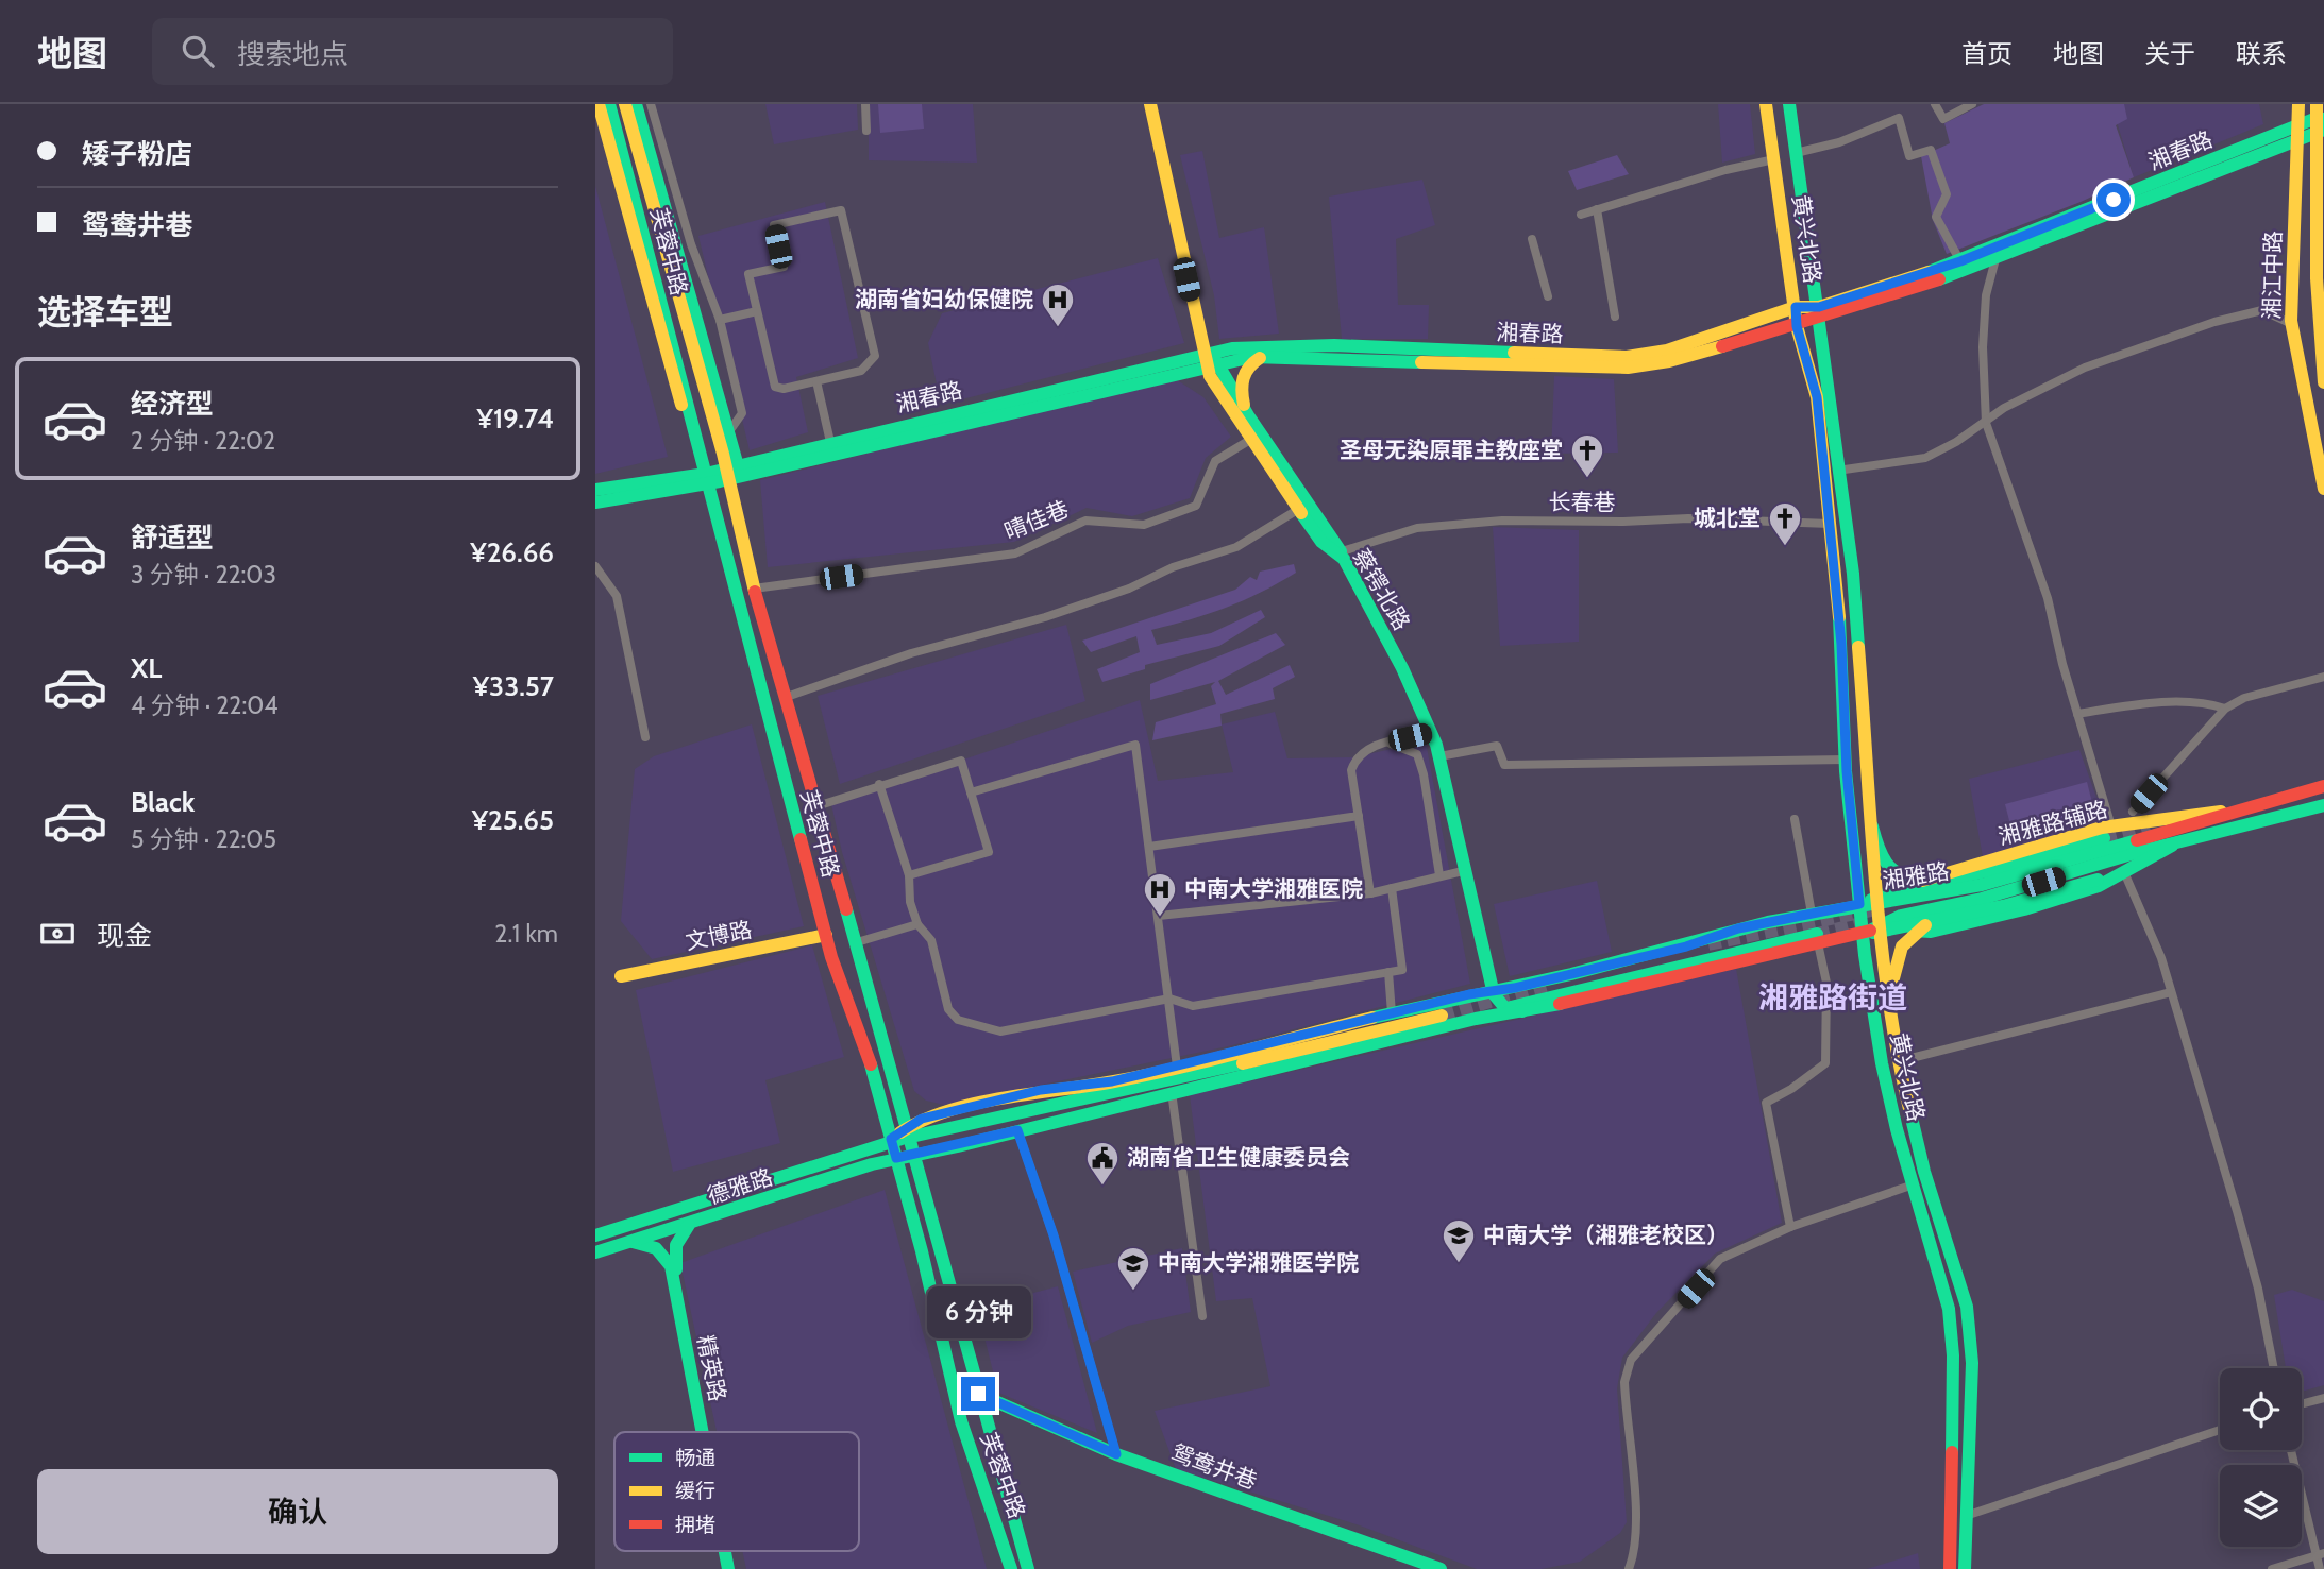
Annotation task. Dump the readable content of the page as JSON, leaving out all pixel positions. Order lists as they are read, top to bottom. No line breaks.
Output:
{"streets":{"main road":["湘春路","黄兴北路","芙蓉中路","湘江中路","蔡锷北路","湘雅路辅路","湘雅路","文博路","德雅路","精英路","鸳鸯井巷"],"street":["长春巷","晴佳巷"]},"crossings":[["湘春路","黄兴北路"],["湘春路","芙蓉中路"],["湘春路","湘江中路"],["湘春路","蔡锷北路"],["黄兴北路","长春巷"],["黄兴北路","湘雅路"],["芙蓉中路","晴佳巷"],["芙蓉中路","湘雅路"],["芙蓉中路","文博路"],["芙蓉中路","德雅路"],["芙蓉中路","鸳鸯井巷"],["长春巷","蔡锷北路"],["晴佳巷","蔡锷北路"],["蔡锷北路","湘雅路"],["湘雅路辅路","湘雅路"],["湘雅路","德雅路"],["德雅路","精英路"]],"districts":["湘雅路街道"],"places":{"hospital":["湖南省妇幼保健院","中南大学湘雅医院"],"church":["圣母无染原罪主教座堂","城北堂"],"public building":["湖南省卫生健康委员会"],"school or university":["中南大学（湘雅老校区）","中南大学湘雅医学院"]},"legend":["畅通","缓行","拥堵"],"page":{"header":"地图","search":"搜索地点","nav":["首页","地图","关于","联系"],"banner":["矮子粉店","鸳鸯井巷"],"heading":"选择车型","list":[{"name":"经济型","note":"2 分钟 · 22:02","value":"¥19.74"},{"name":"舒适型","note":"3 分钟 · 22:03","value":"¥26.66"},{"name":"XL","note":"4 分钟 · 22:04","value":"¥33.57"},{"name":"Black","note":"5 分钟 · 22:05","value":"¥25.65"}],"pay":["现金","2.1 km"],"bubble":"6 分钟","buttons":"确认"}}
